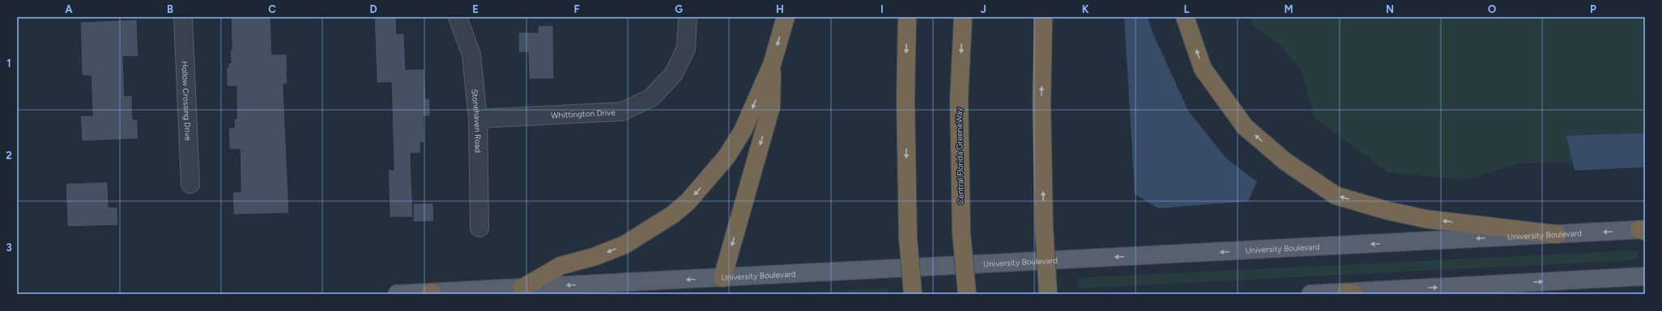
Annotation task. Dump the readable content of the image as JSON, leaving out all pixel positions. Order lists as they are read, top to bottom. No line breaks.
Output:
{"streets":{"highway":["Central Florida GreeneWay"],"main road":["University Boulevard"],"street":["Hollow Crossing Drive","Whittington Drive","Stonehaven Road"]},"crossings":[["Whittington Drive","Stonehaven Road"]],"one_way":["University Boulevard"],"grid":{"columns":["A","B","C","D","E","F","G","H","I","J","K","L","M","N","O","P"],"rows":["1","2","3"]}}
